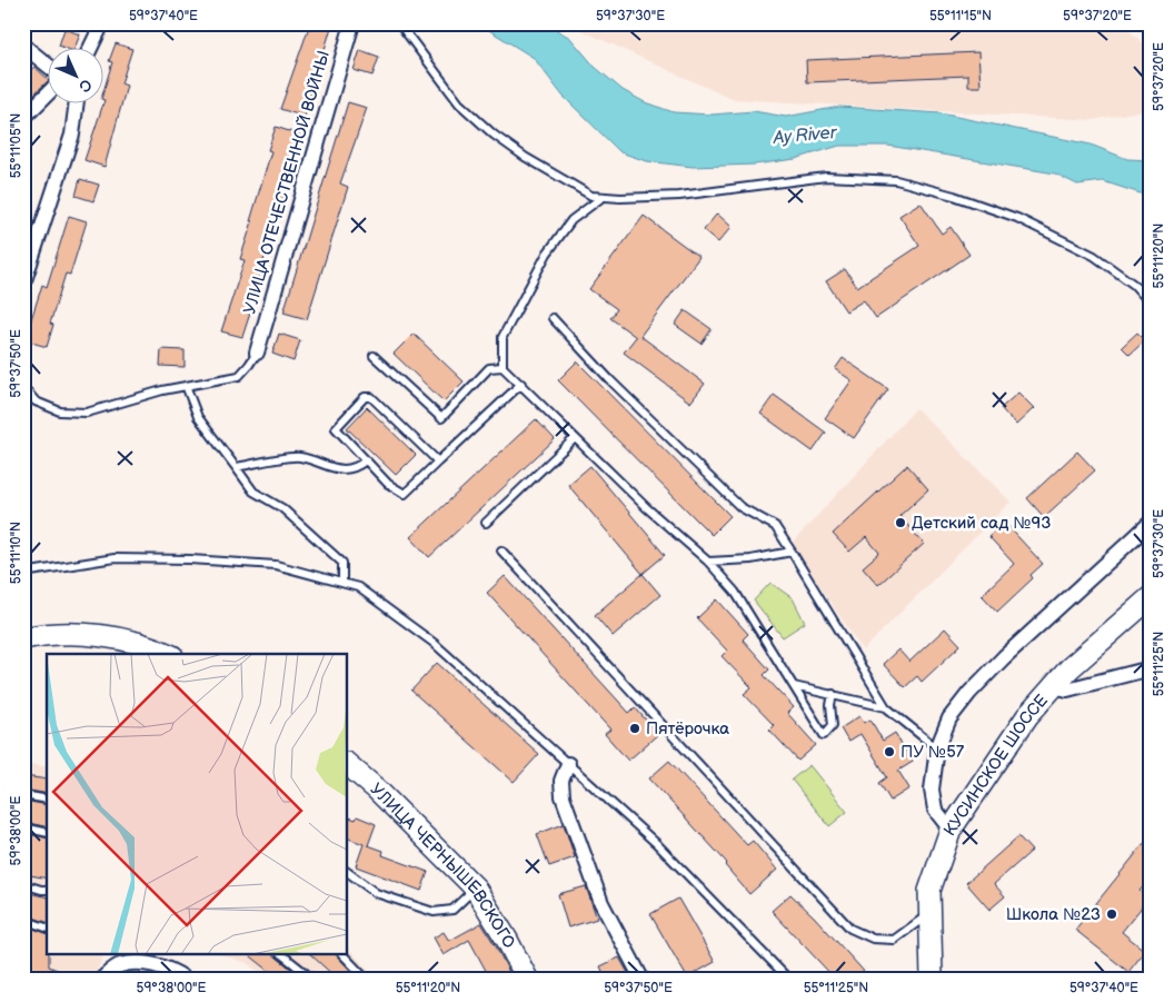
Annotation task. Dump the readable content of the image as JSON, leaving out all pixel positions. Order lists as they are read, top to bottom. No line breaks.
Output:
{"streets":{"main road":["КУСИНСКОЕ ШОССЕ","УЛИЦА ЧЕРНЫШЕВСКОГО"],"street":["УЛИЦА ОТЕЧЕСТВЕННОЙ ВОЙНЫ"]},"water":["Ay River"],"places":["Детский сад №93","Пятёрочка","ПУ №57","Школа №23"],"north":"bottom right","coordinates":["59°37'40\"E","59°37'30\"E","55°11'15\"N","59°37'20\"E","55°11'05\"N","55°11'20\"N","59°37'50\"E","55°11'10\"N","55°11'25\"N","59°38'00\"E"]}
